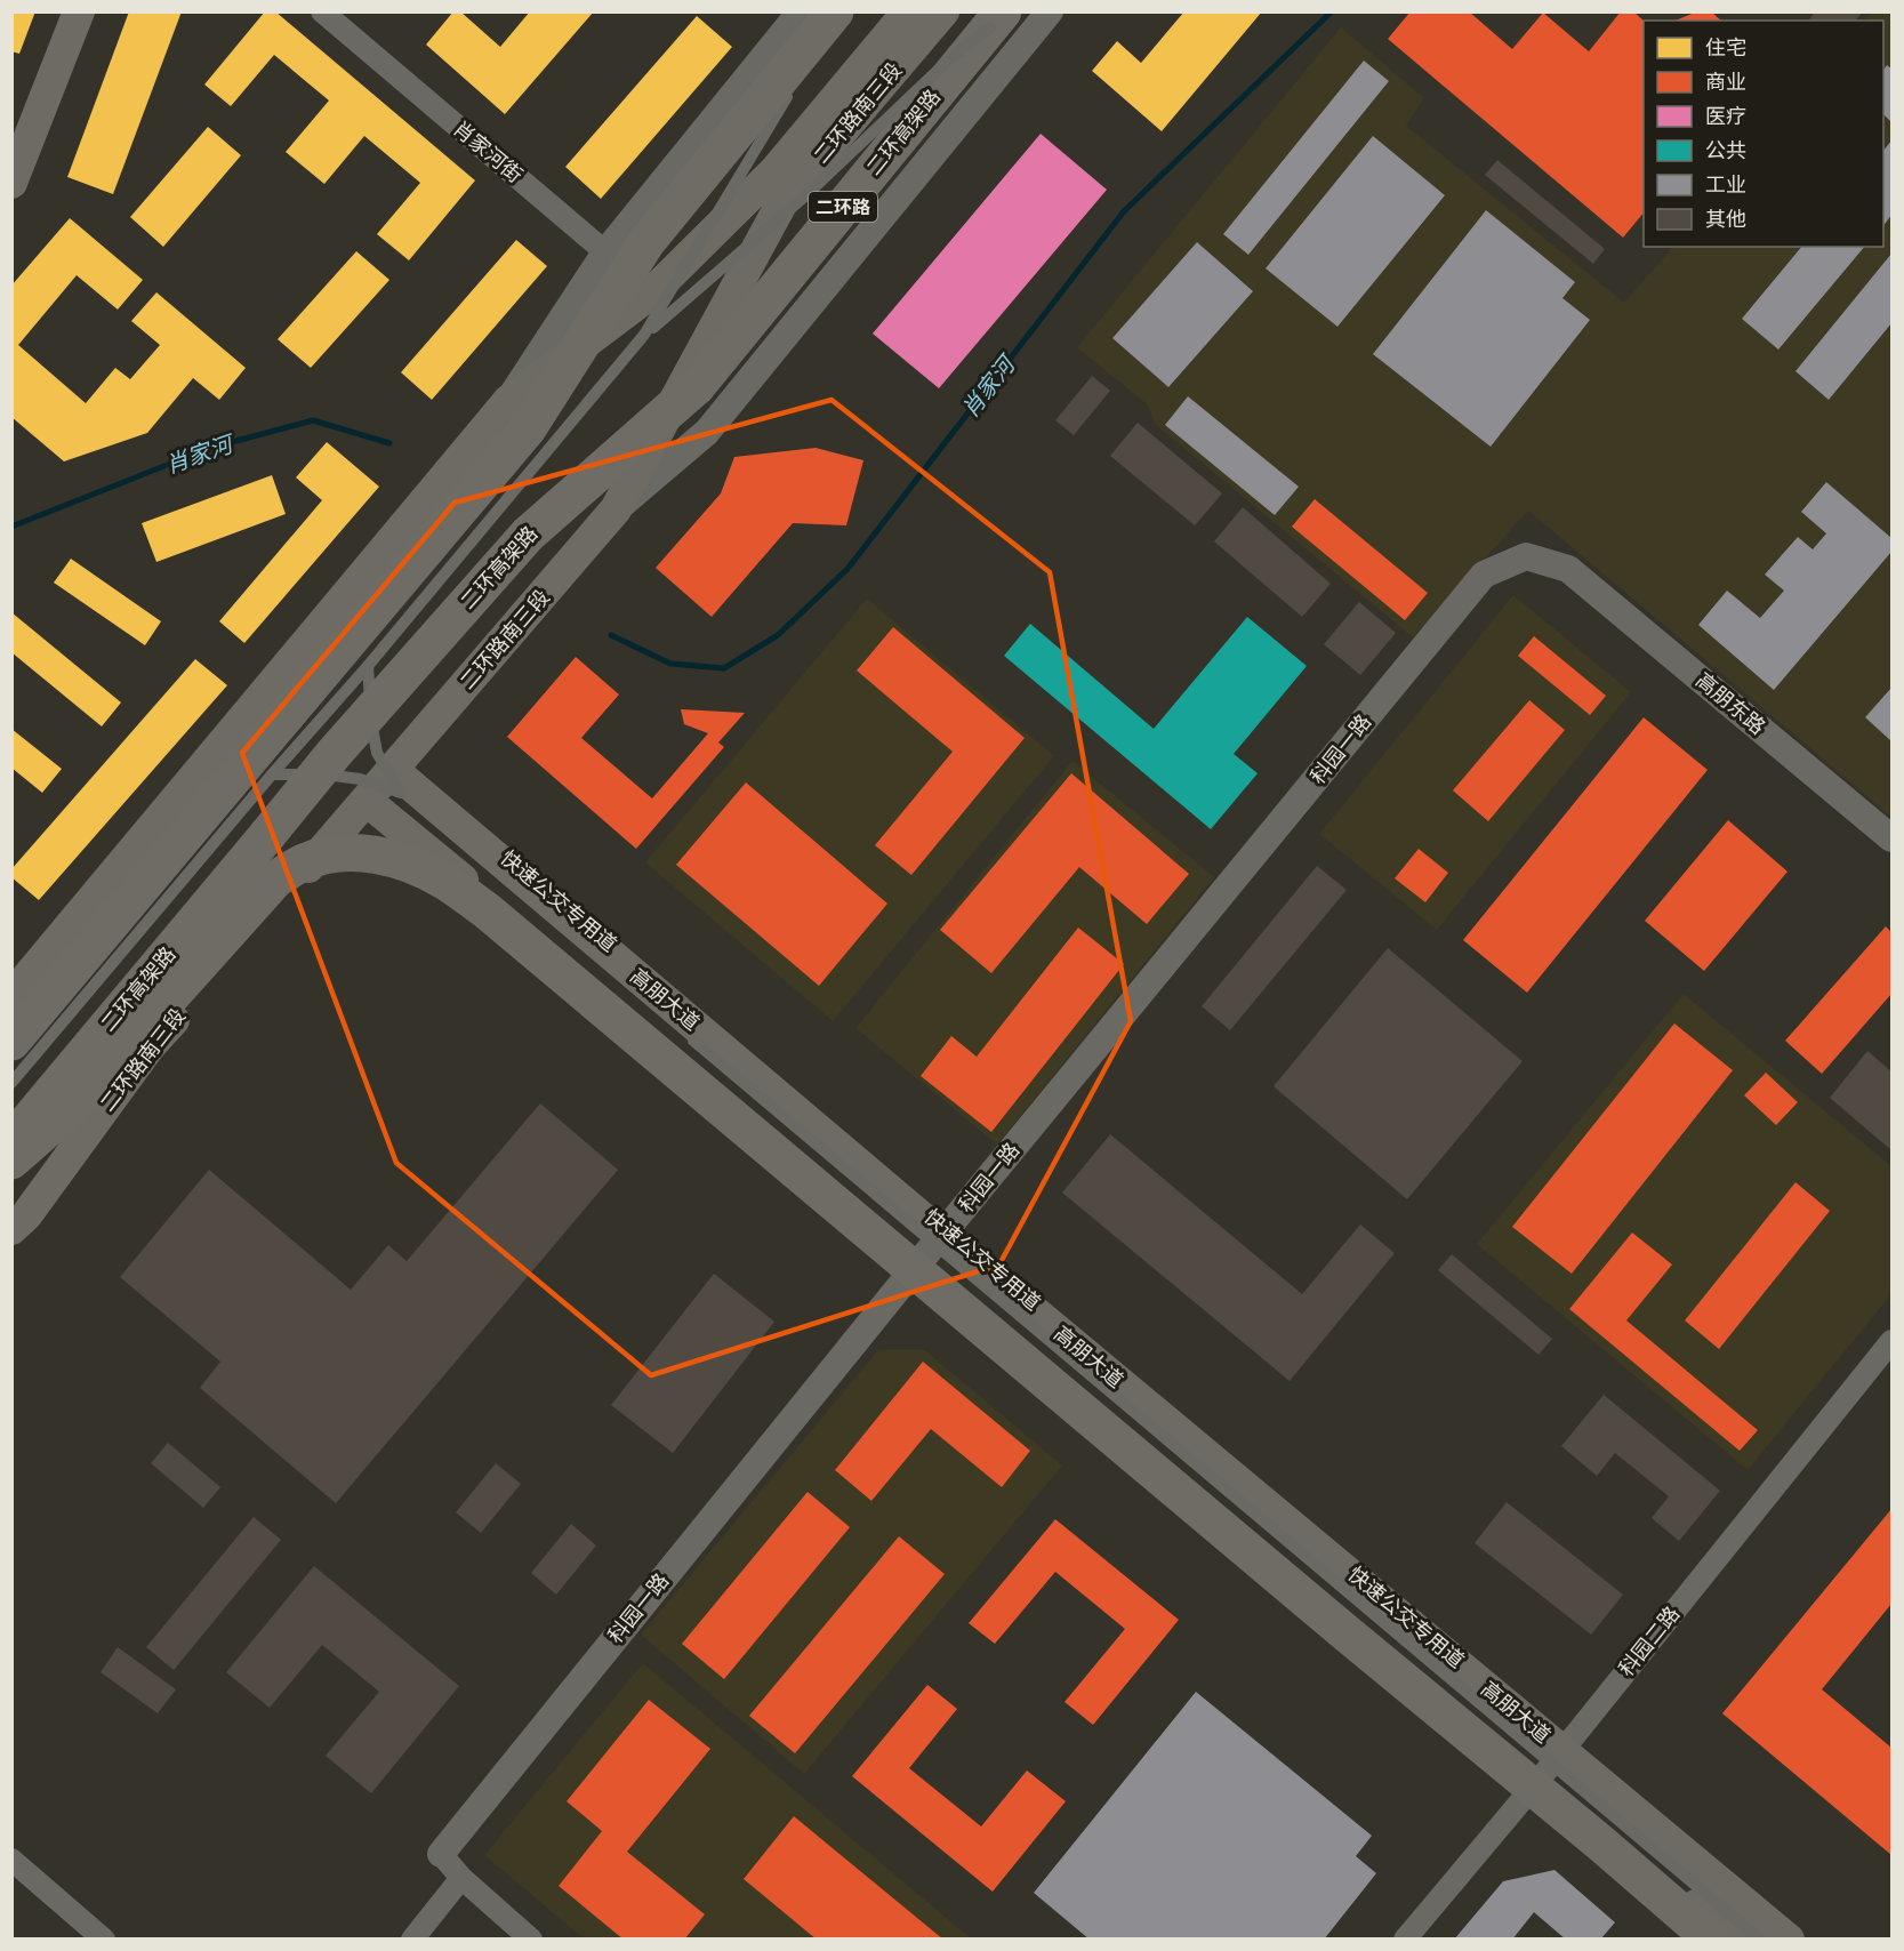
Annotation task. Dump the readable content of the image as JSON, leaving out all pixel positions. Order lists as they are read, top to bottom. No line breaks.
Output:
{"streets":{"highway":["二环高架路","二环路"],"main road":["二环路南三段","高朋大道"],"street":["肖家河街","高朋东路","科园一路","科园二路"],"lane":["快速公交专用道"]},"crossings":[["二环路南三段","肖家河街"],["二环路南三段","快速公交专用道"],["二环路南三段","高朋大道"],["高朋东路","科园一路"],["科园一路","高朋大道"],["快速公交专用道","高朋大道"],["高朋大道","科园二路"]],"water":["肖家河"],"legend":["住宅","商业","医疗","公共","工业","其他"]}
